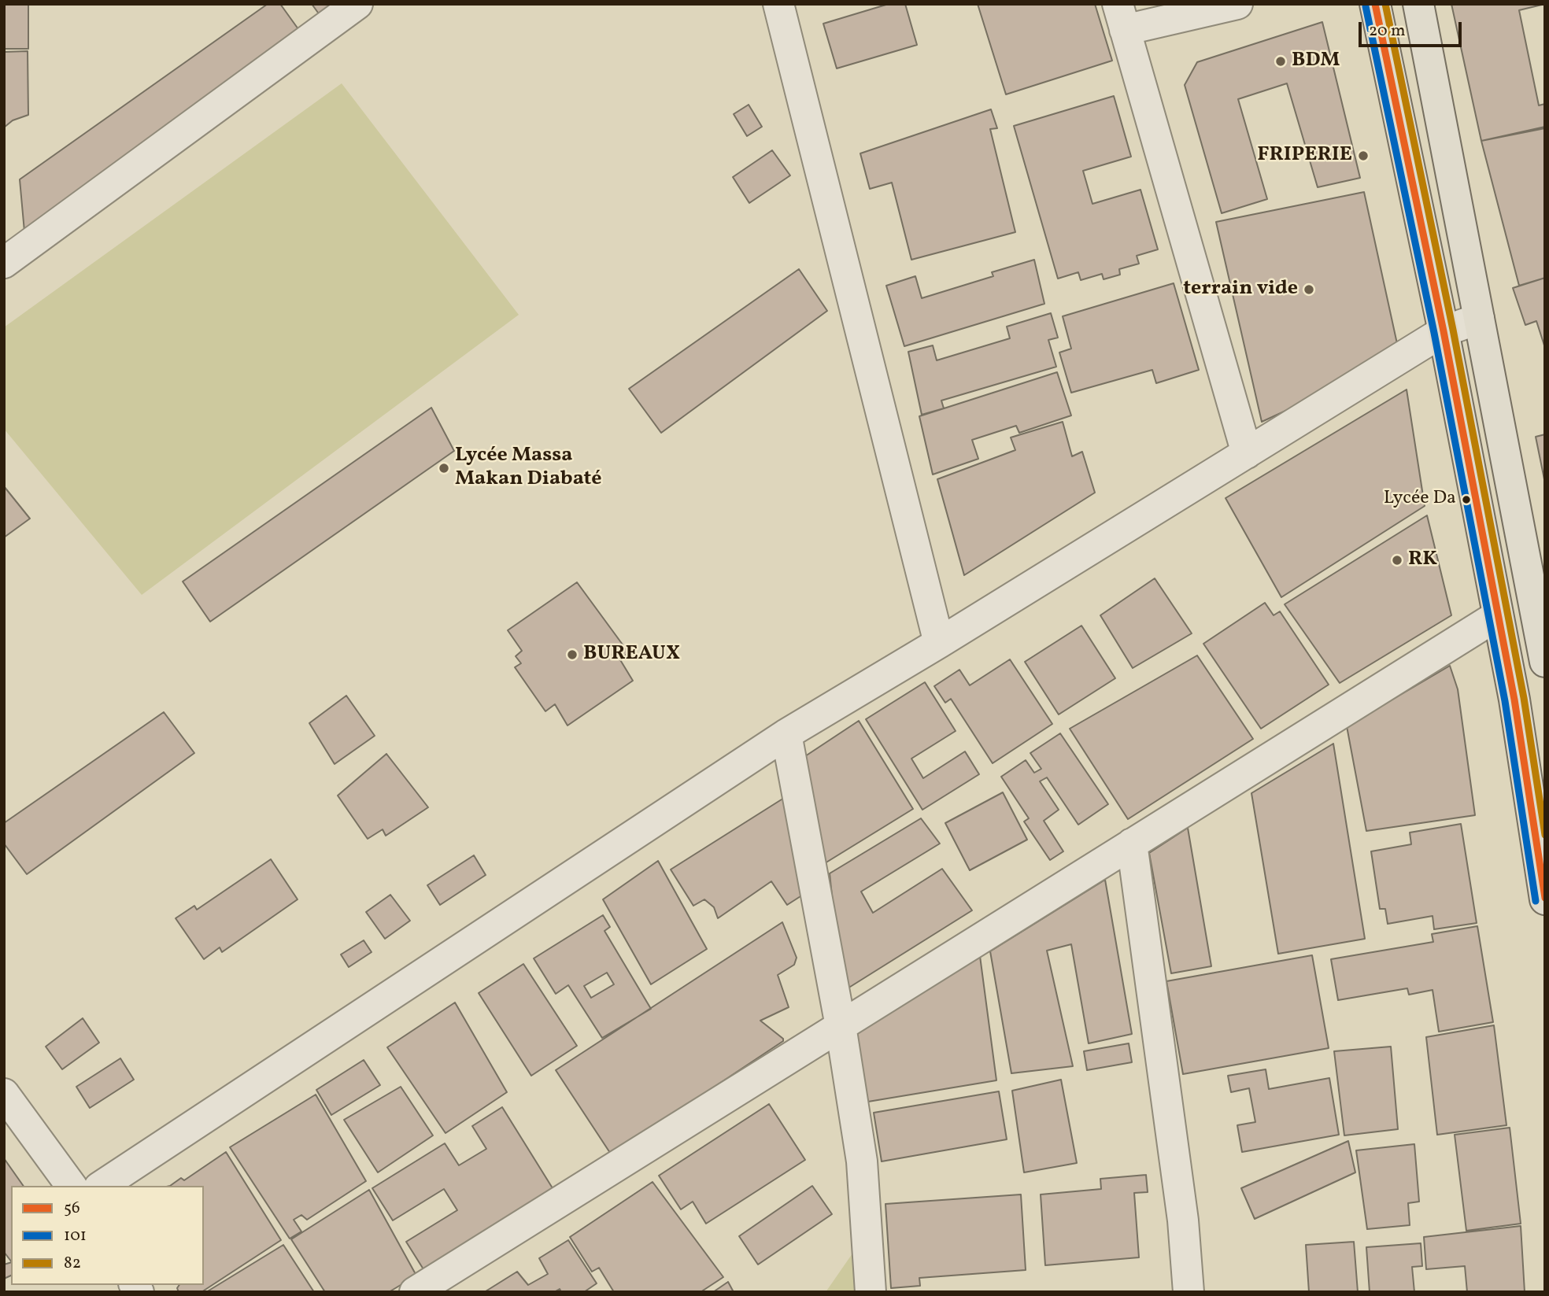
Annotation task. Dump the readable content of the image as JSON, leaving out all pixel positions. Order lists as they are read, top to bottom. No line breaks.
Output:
{"places":["BDM","FRIPERIE","terrain vide","Lycée Massa Makan Diabaté","Lycée Da","RK","BUREAUX"],"lines":["transit line 56","transit line 82","transit line 101"],"legend":["56","101","82"],"scale_bar":"20 m"}
